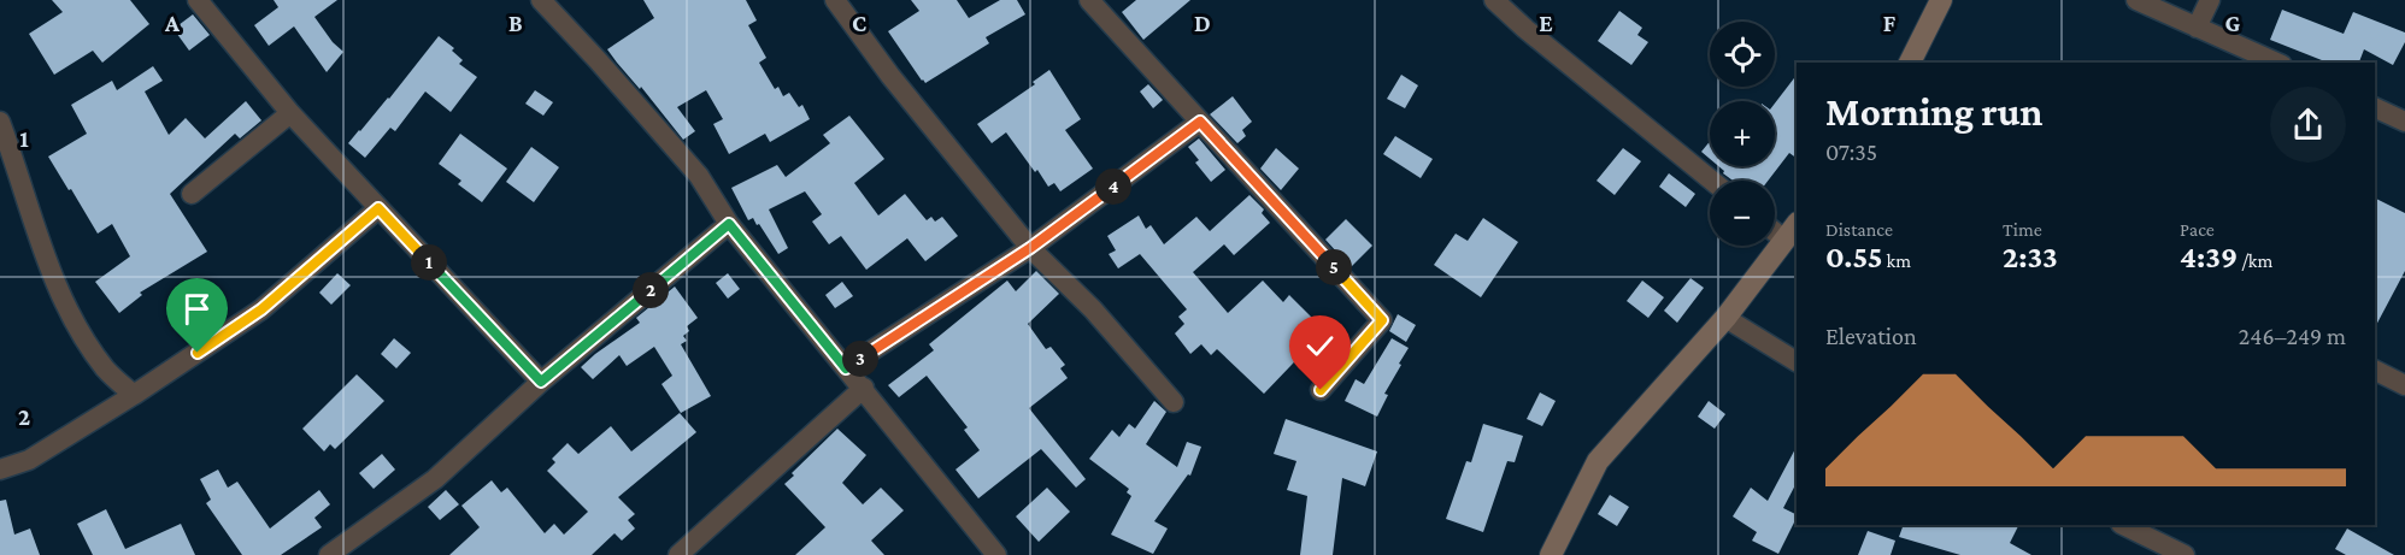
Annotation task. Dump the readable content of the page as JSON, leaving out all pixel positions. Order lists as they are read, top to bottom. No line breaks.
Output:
{"page":{"map_buttons":["+","−"],"heading":["Morning run","07:35"],"pins":["4","1","5","2","3"],"stats":[["Distance","0.55 km"],["Time","2:33"],["Pace","4:39 /km"]],"chart":["Elevation","246–249 m"]},"grid":{"columns":["A","B","C","D","E","F","G"],"rows":["1","2"]}}
